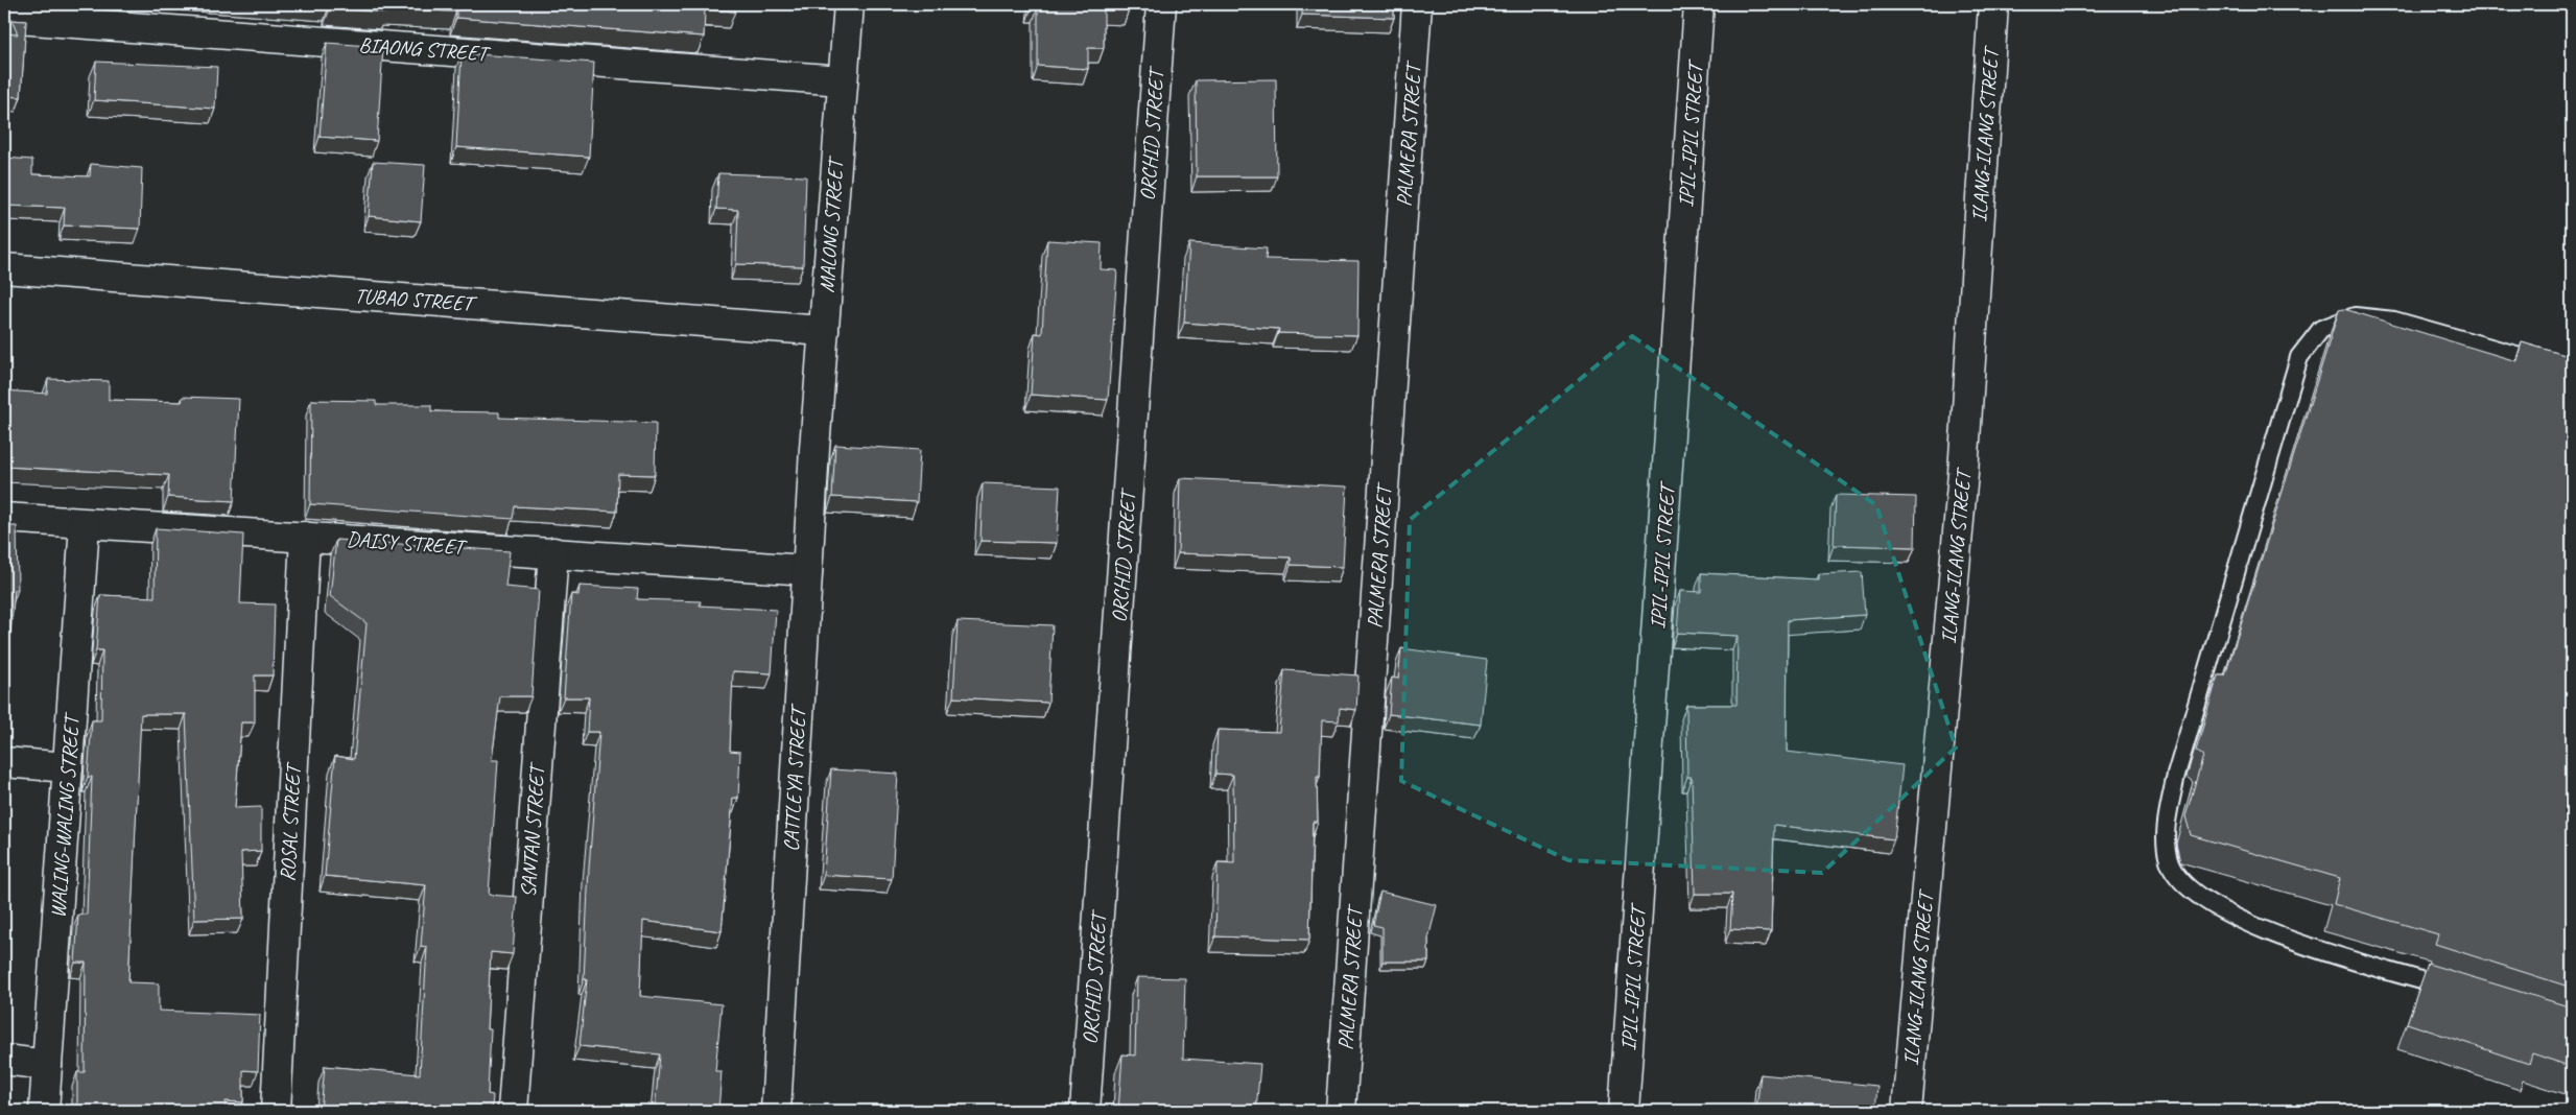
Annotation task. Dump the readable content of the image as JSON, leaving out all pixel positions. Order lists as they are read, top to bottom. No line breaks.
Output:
{"streets":{"street":["BIAONG STREET","ORCHID STREET","PALMERA STREET","IPIL-IPIL STREET","ILANG-ILANG STREET","MALONG STREET","TUBAO STREET","DAISY STREET","CATTLEYA STREET","WALING-WALING STREET","ROSAL STREET","SANTAN STREET"]},"crossings":[["BIAONG STREET","MALONG STREET"],["MALONG STREET","TUBAO STREET"],["MALONG STREET","CATTLEYA STREET"],["DAISY STREET","CATTLEYA STREET"],["DAISY STREET","WALING-WALING STREET"],["DAISY STREET","ROSAL STREET"],["DAISY STREET","SANTAN STREET"]]}
